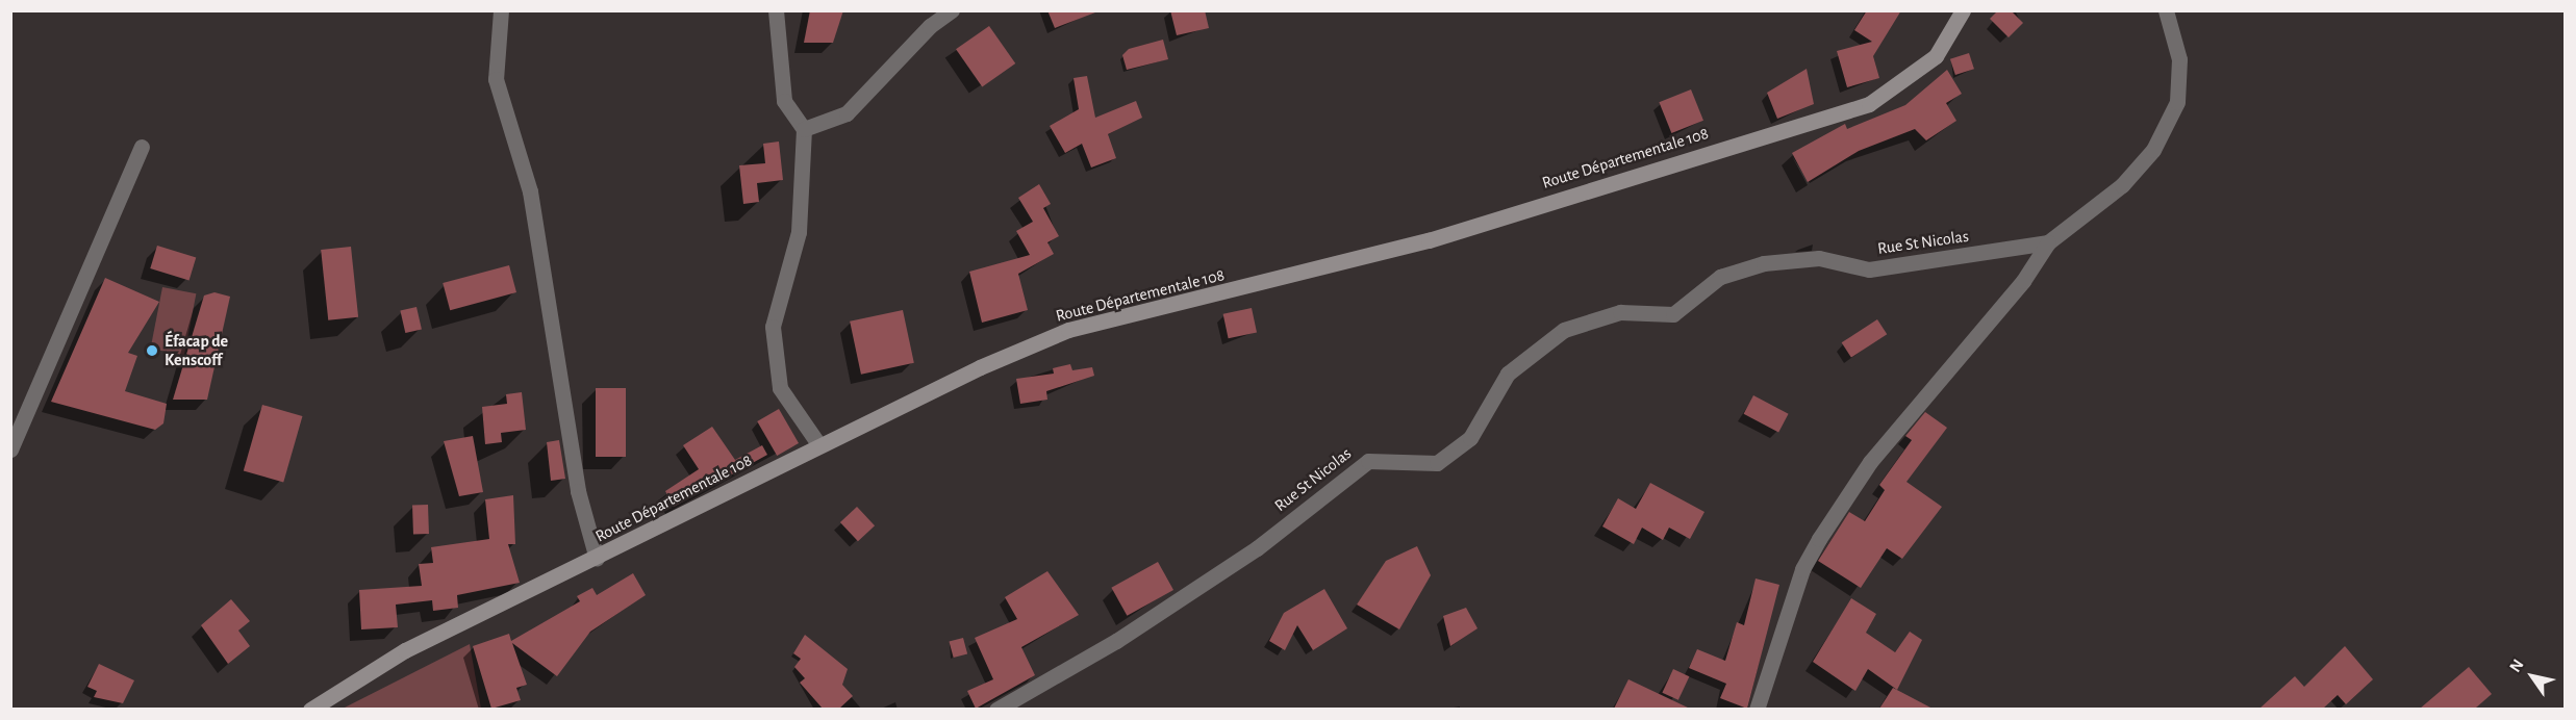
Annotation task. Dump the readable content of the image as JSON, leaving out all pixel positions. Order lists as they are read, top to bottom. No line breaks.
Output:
{"streets":{"main road":["Route Départementale 108"],"street":["Rue St Nicolas"]},"places":["Éfacap de Kenscoff"],"north":"top left"}
